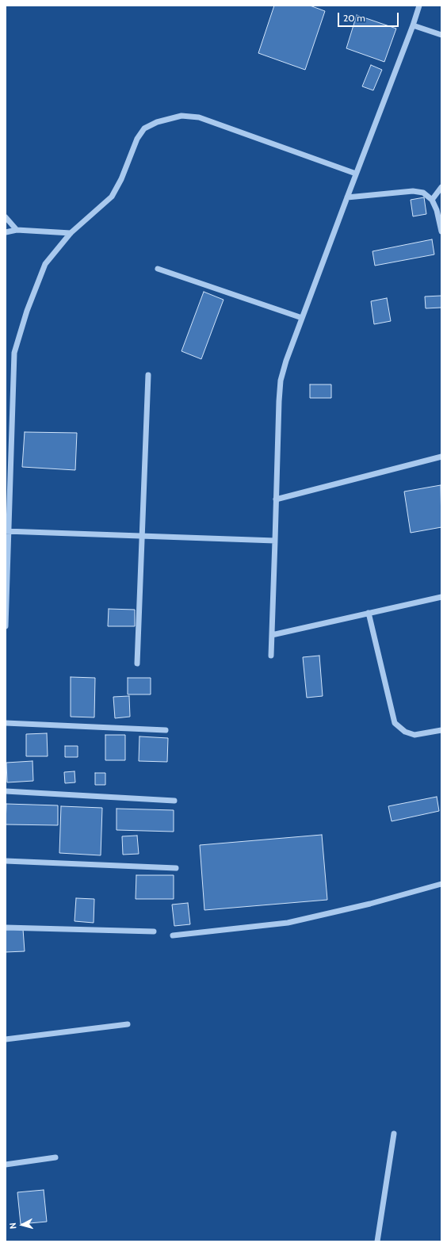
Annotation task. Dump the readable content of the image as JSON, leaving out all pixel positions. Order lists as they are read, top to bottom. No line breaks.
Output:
{"scale_bar":"20 m","north":"left"}
